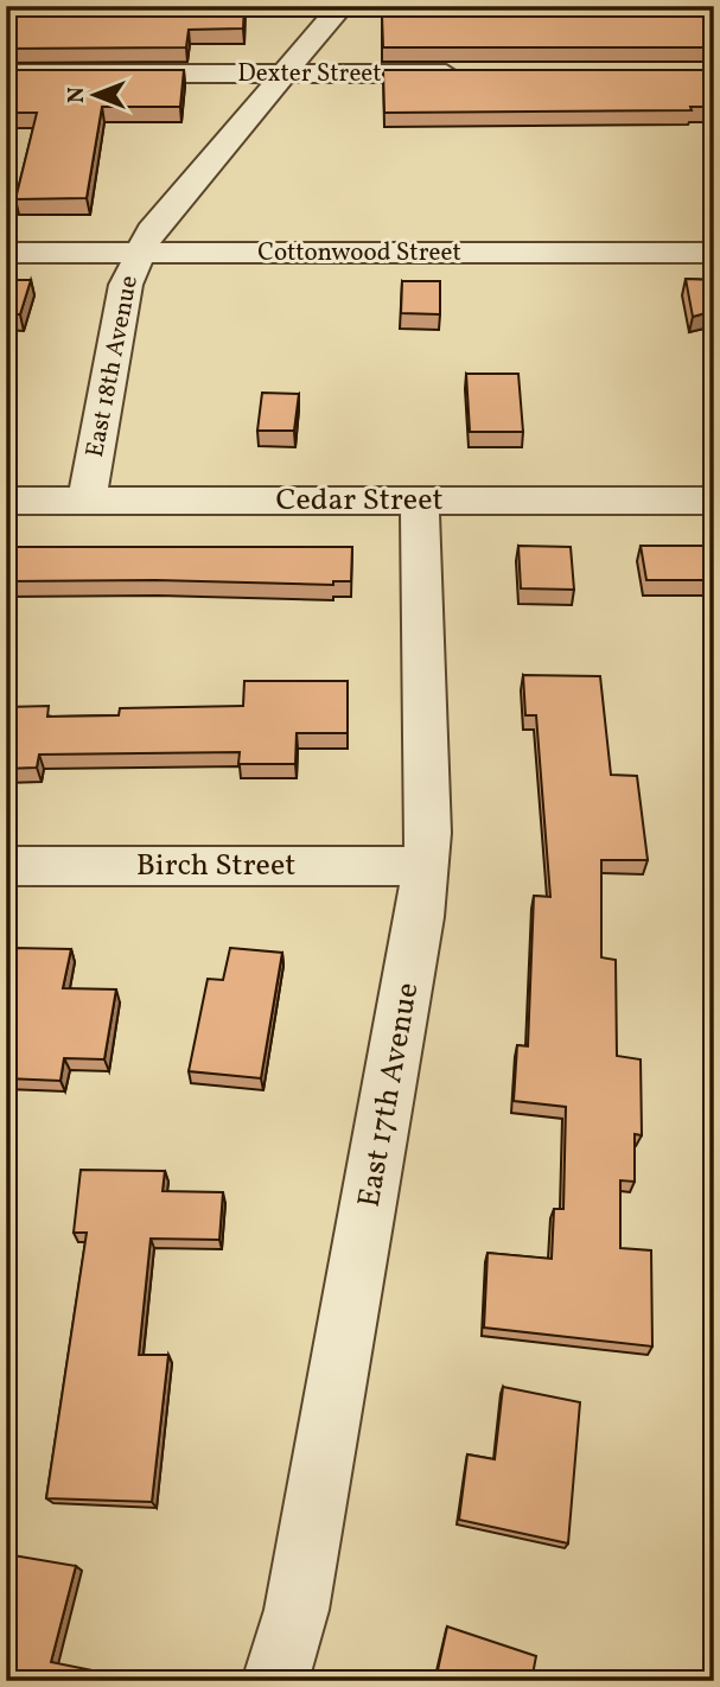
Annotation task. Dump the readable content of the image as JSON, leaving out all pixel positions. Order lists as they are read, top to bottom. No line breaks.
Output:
{"streets":{"street":["Dexter Street","Cottonwood Street","East 18th Avenue","Cedar Street","Birch Street","East 17th Avenue"]},"crossings":[["Dexter Street","East 18th Avenue"],["Cottonwood Street","East 18th Avenue"],["East 18th Avenue","Cedar Street"],["Cedar Street","East 17th Avenue"],["Birch Street","East 17th Avenue"]],"north":"left"}
